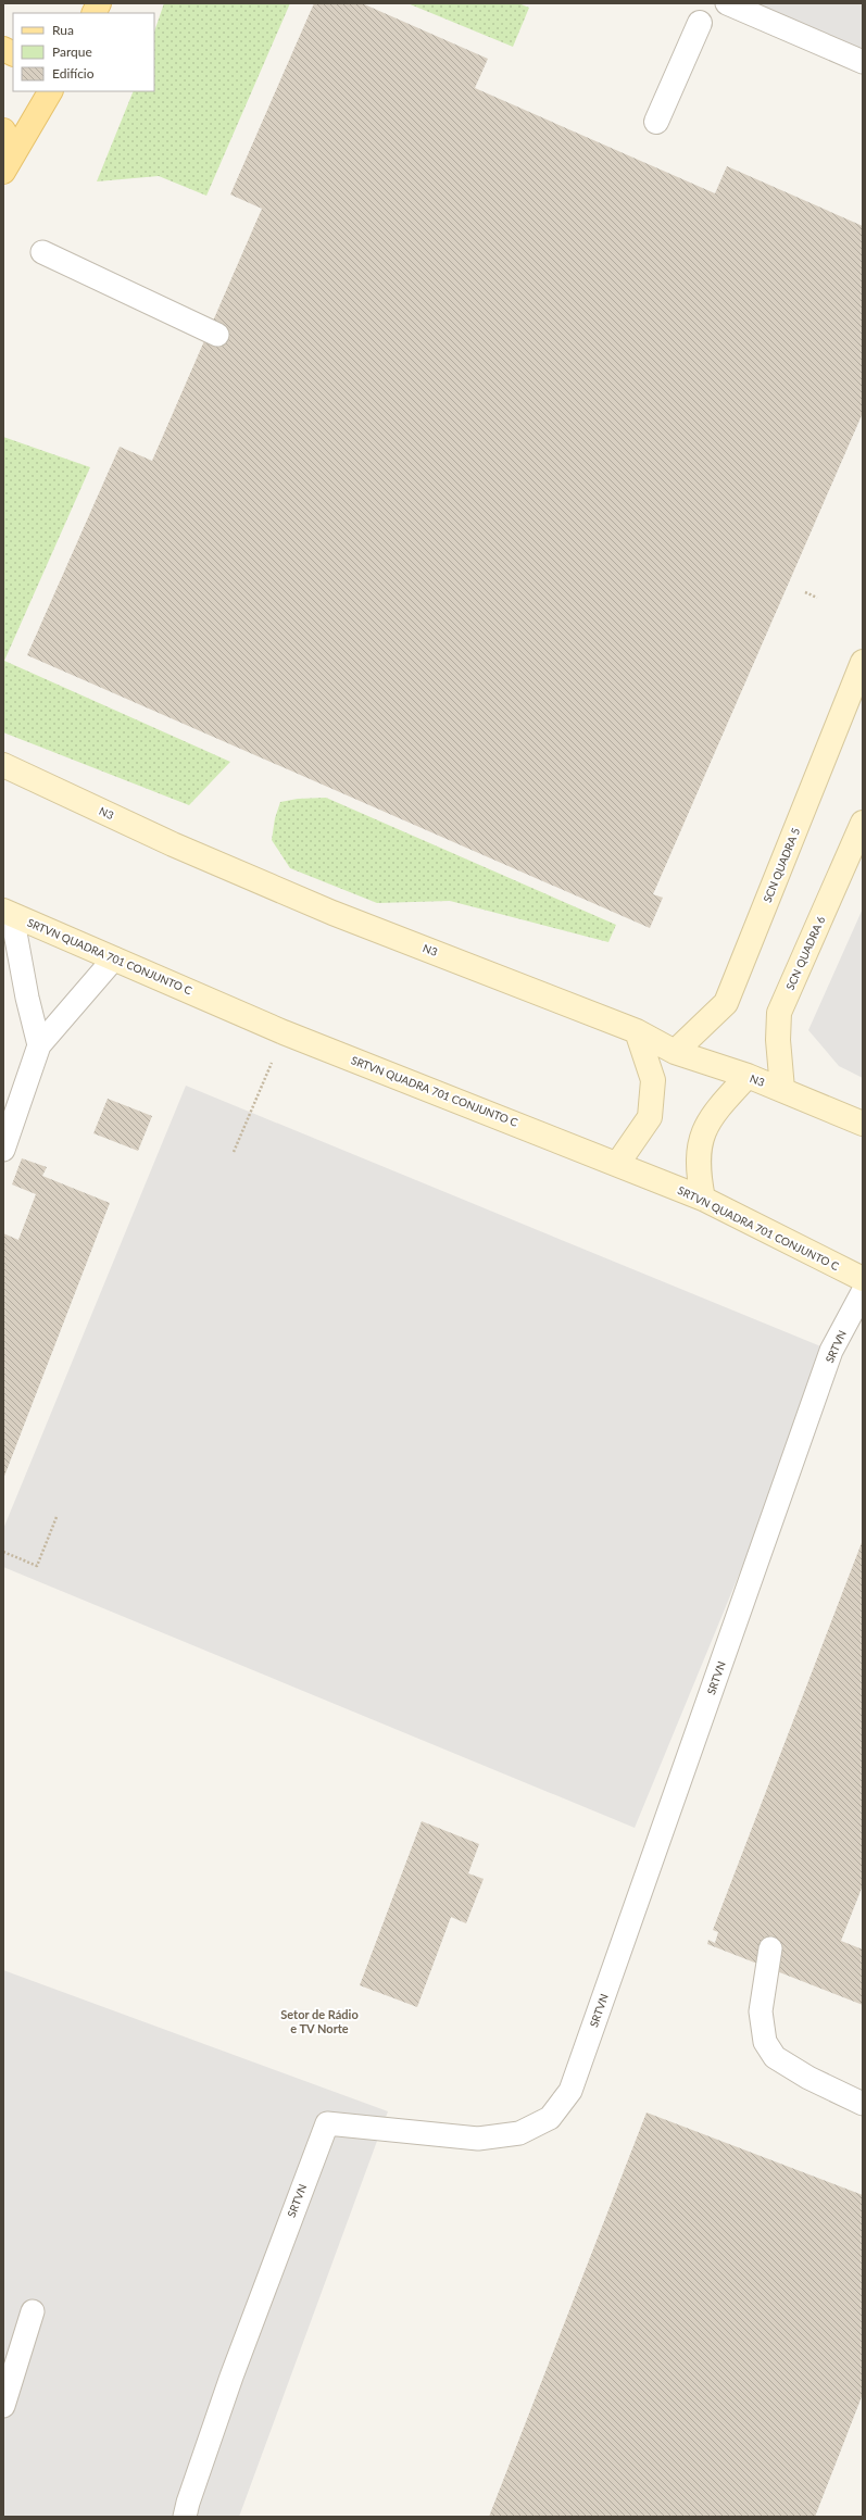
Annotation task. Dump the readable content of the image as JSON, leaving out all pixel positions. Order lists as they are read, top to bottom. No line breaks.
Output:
{"streets":{"street":["N3","SCN QUADRA 5","SCN QUADRA 6","SRTVN QUADRA 701 CONJUNTO C"],"lane":["SRTVN"]},"crossings":[["N3","SCN QUADRA 5"],["N3","SCN QUADRA 6"]],"districts":["Setor de Rádio e TV Norte"],"legend":["Rua","Parque","Edifício"]}
